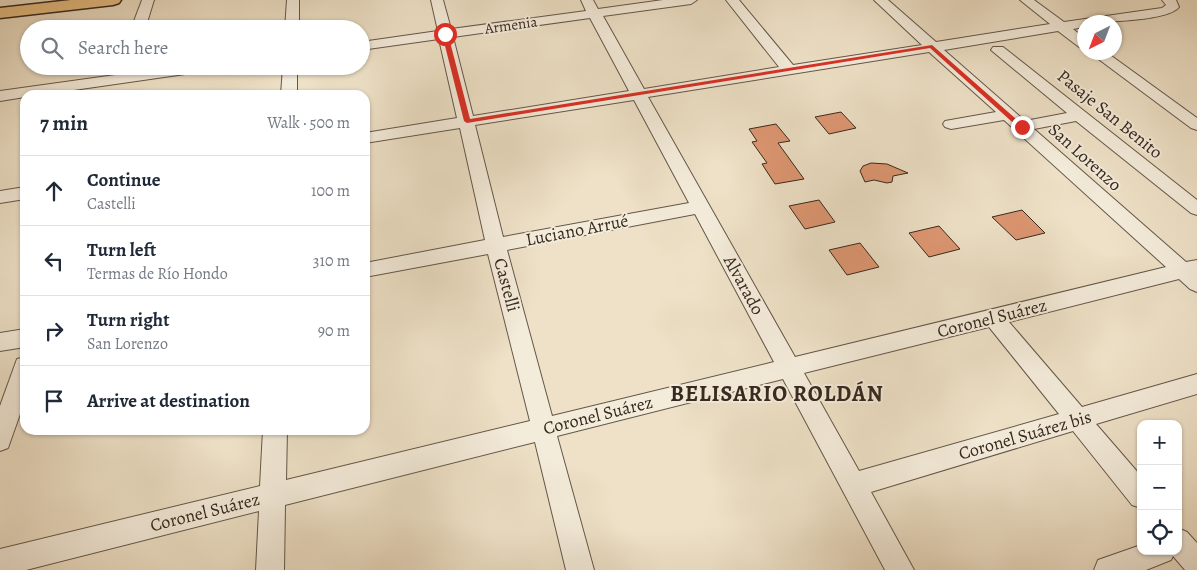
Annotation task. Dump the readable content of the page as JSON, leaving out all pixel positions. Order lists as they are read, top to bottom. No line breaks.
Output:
{"streets":{"street":["Armenia","Pasaje San Benito","San Lorenzo","Luciano Arrué","Castelli","Alvarado","Coronel Suárez","Coronel Suárez bis"]},"crossings":[["Armenia","Castelli"],["Armenia","Alvarado"],["San Lorenzo","Coronel Suárez"],["Luciano Arrué","Castelli"],["Luciano Arrué","Alvarado"],["Castelli","Coronel Suárez"],["Alvarado","Coronel Suárez"],["Alvarado","Coronel Suárez bis"]],"districts":["BELISARIO ROLDÁN"],"north":"bottom left","page":{"search":"Search here","heading":["7 min","Walk · 500 m"],"list":[["Continue","Castelli","100 m"],["Turn left","Termas de Río Hondo","310 m"],["Turn right","San Lorenzo","90 m"],"Arrive at destination"],"map_buttons":["+","−"]}}
